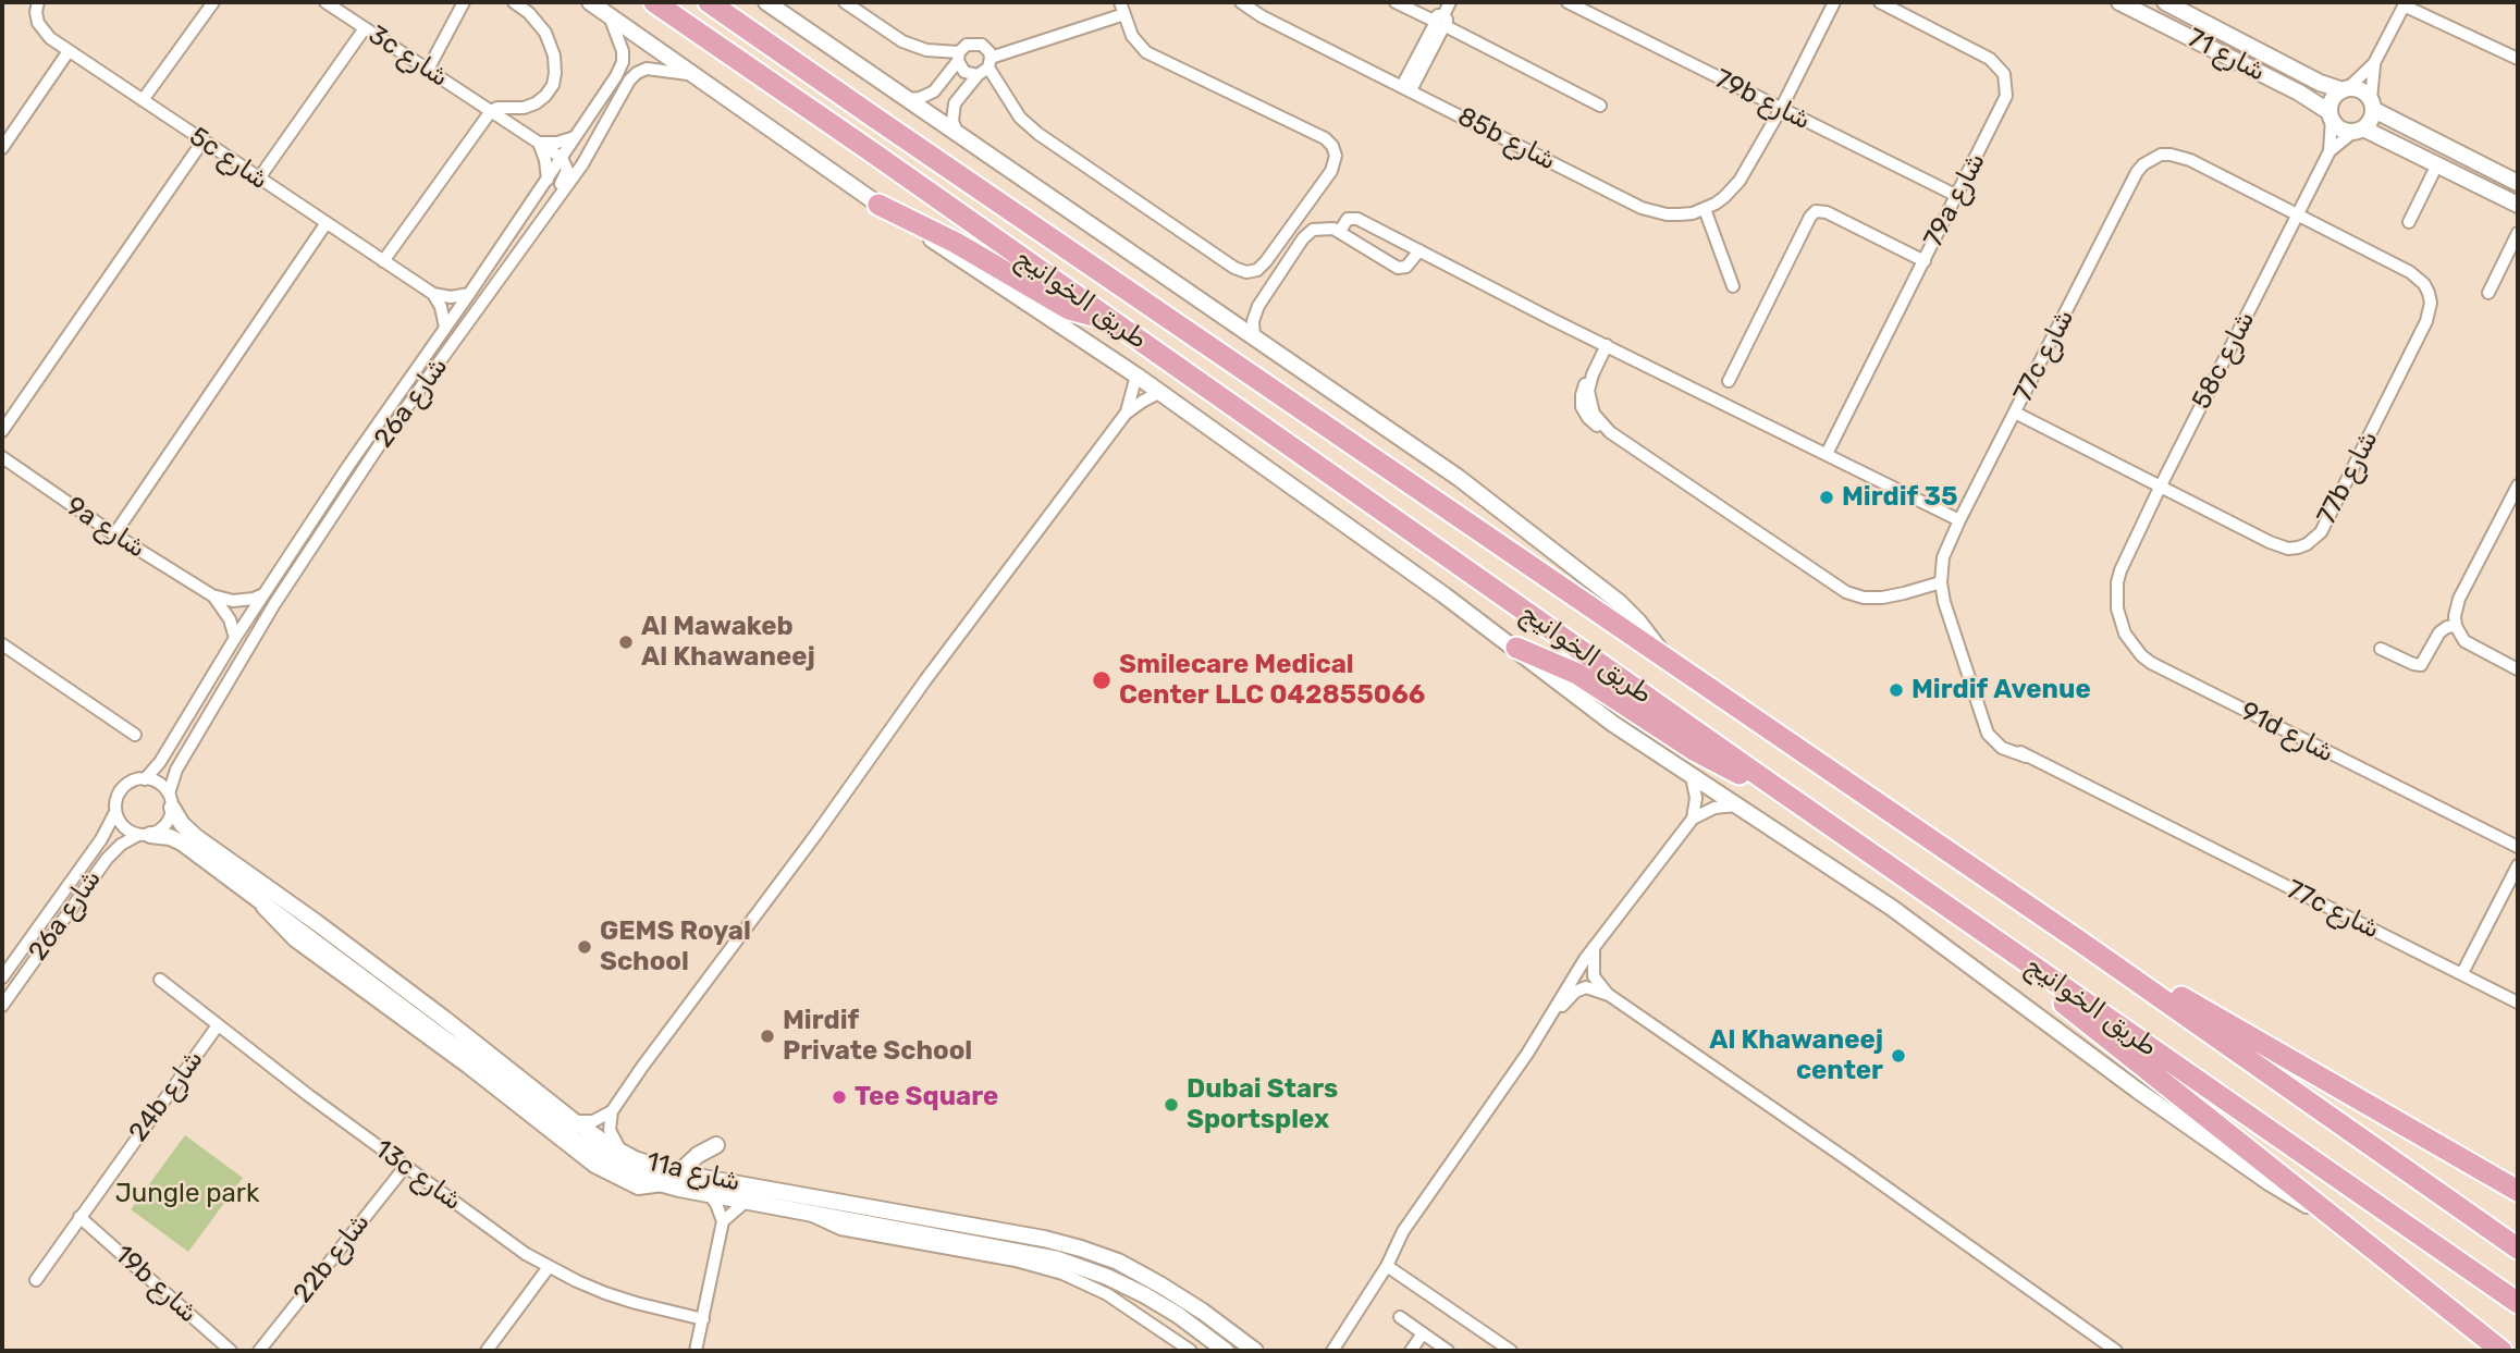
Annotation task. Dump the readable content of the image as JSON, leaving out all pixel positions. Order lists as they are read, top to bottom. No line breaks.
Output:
{"streets":{"highway":["طريق الخوانيج"],"street":["شارع 71","3c شارع","79b شارع","85b شارع","5c شارع","79a شارع","77c شارع","58c شارع","26a شارع","77b شارع","9a شارع","91d شارع","24b شارع","11a شارع","13c شارع","22b شارع","19b شارع"]},"crossings":[["شارع 71","58c شارع"],["3c شارع","26a شارع"],["79b شارع","79a شارع"],["77c شارع","58c شارع"],["77c شارع","77b شارع"],["58c شارع","77b شارع"],["58c شارع","91d شارع"],["26a شارع","9a شارع"],["26a شارع","11a شارع"],["24b شارع","13c شارع"],["24b شارع","19b شارع"],["13c شارع","22b شارع"]],"parks":["Jungle park"],"places":["Mirdif 35","Al Mawakeb Al Khawaneej","Smilecare Medical Center LLC 042855066","Mirdif Avenue","GEMS Royal School","Mirdif Private School","Al Khawaneej center","Tee Square","Dubai Stars Sportsplex"]}
